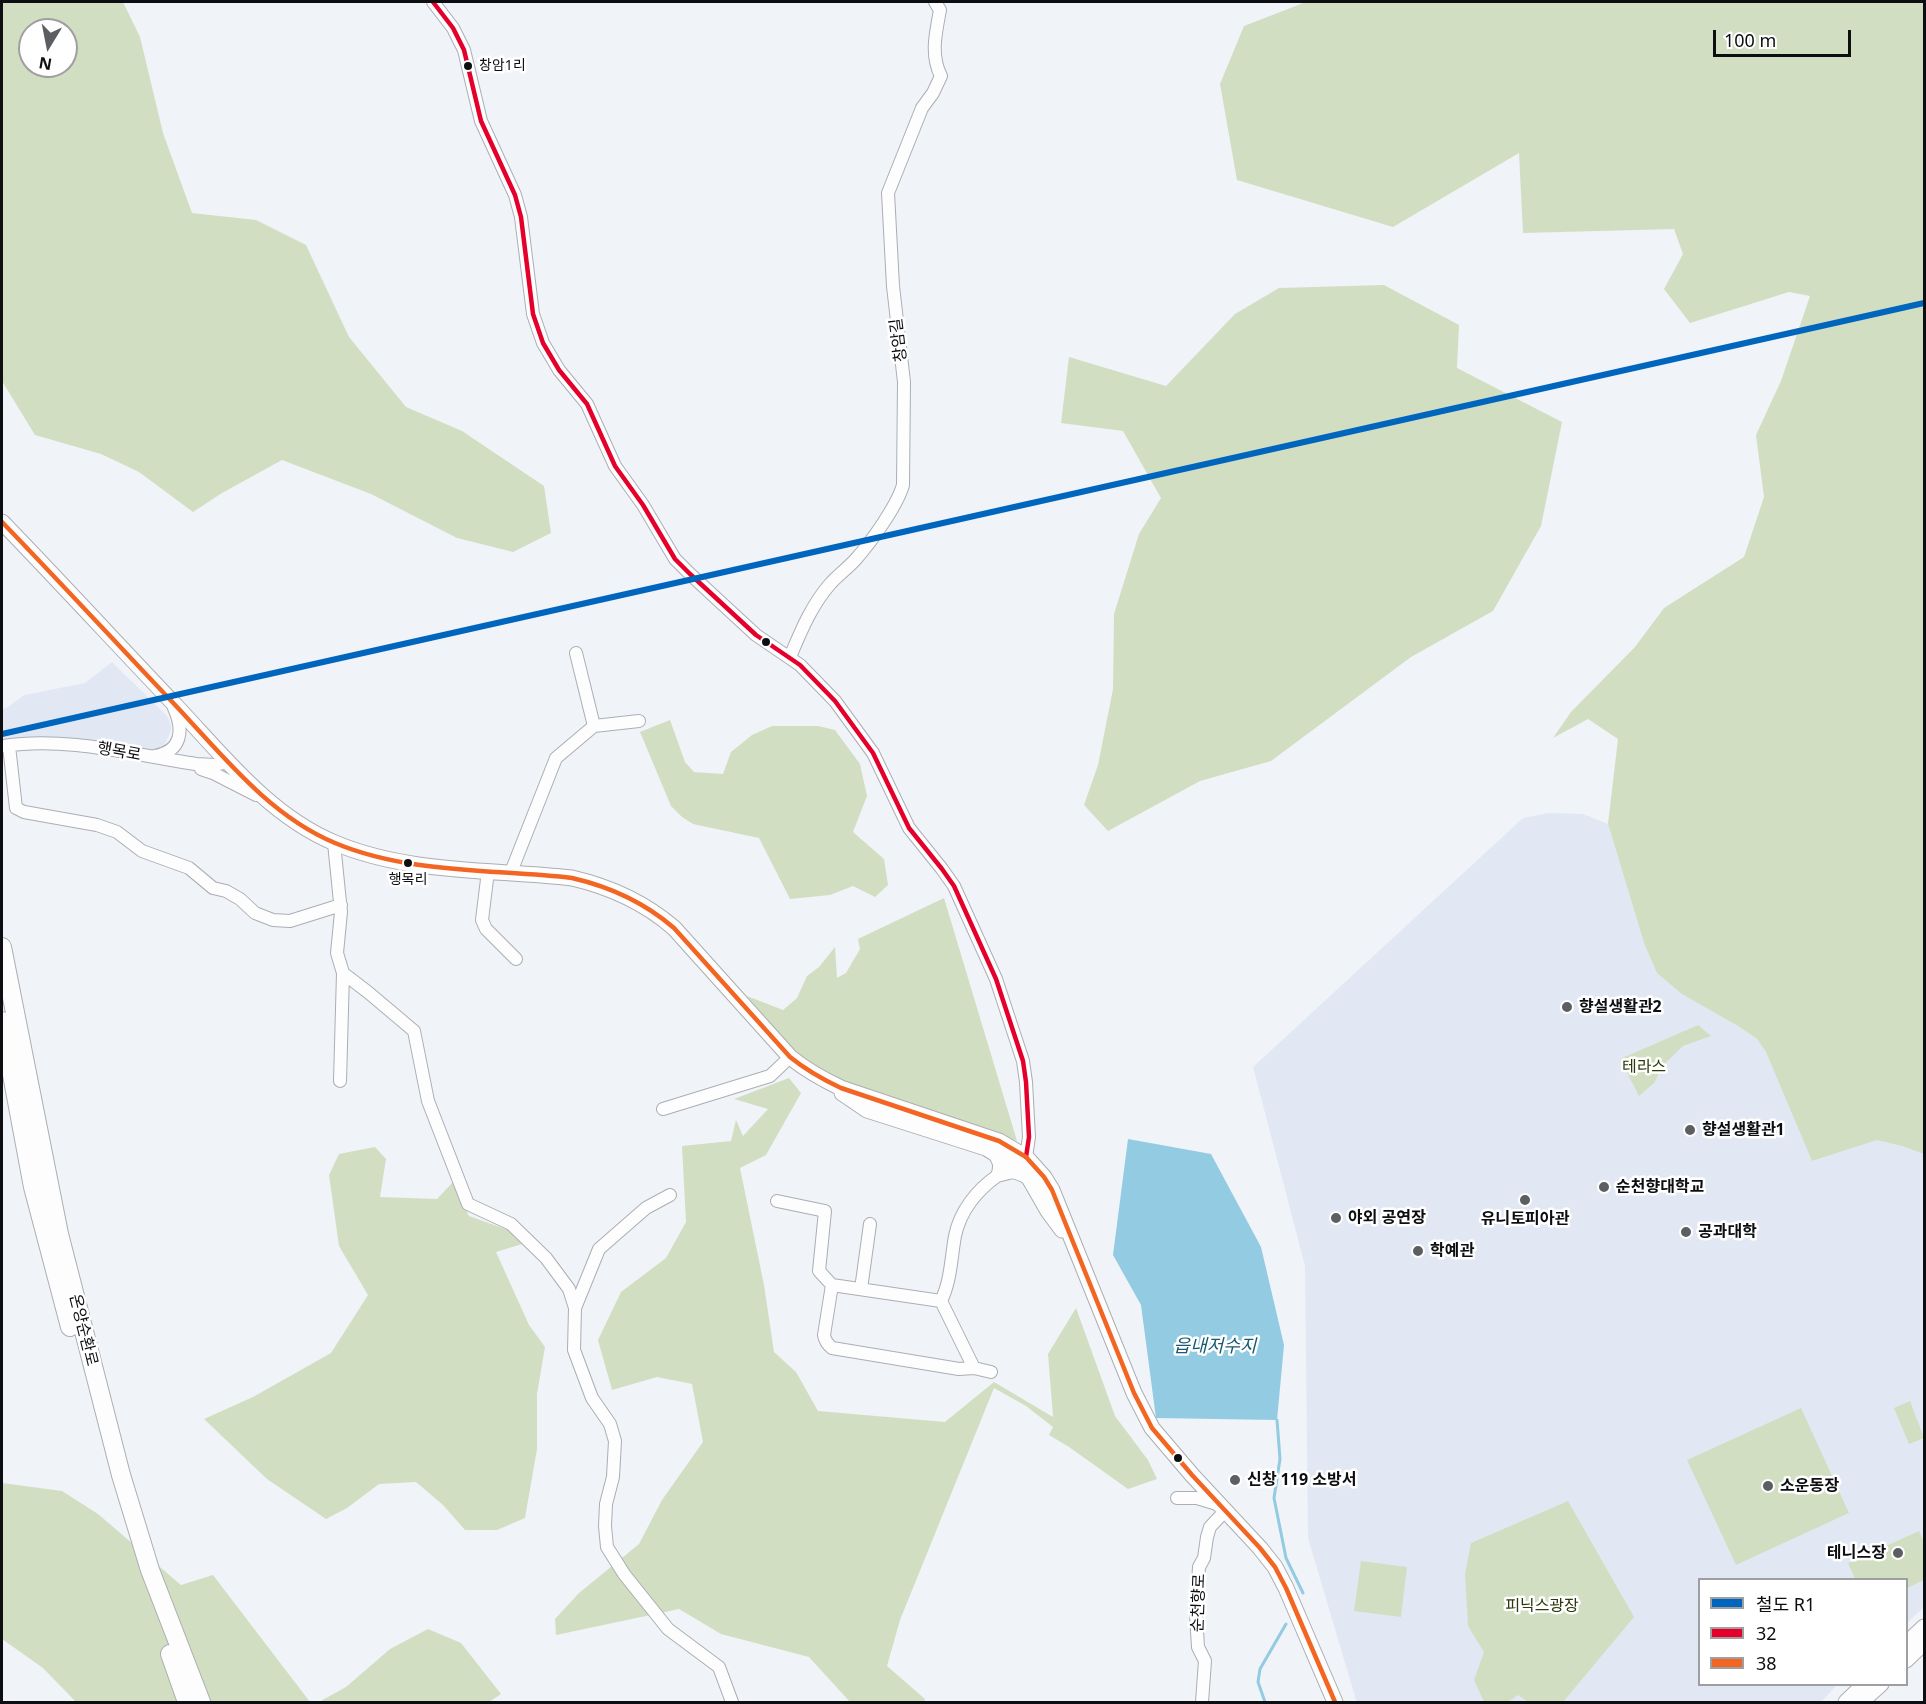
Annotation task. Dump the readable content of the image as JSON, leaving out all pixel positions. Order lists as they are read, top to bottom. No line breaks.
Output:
{"streets":{"highway":["온양순환로"],"street":["창암길","행목로","순천향로"]},"water":["읍내저수지"],"parks":["테라스","피닉스광장"],"places":["창암1리","행목리","향설생활관2","향설생활관1","순천향대학교","유니토피아관","야외 공연장","공과대학","학예관","신창 119 소방서","소운동장","테니스장"],"lines":["transit line 32","rail line R1","transit line 38"],"legend":["철도 R1","32","38"],"scale_bar":"100 m","north":"bottom"}
